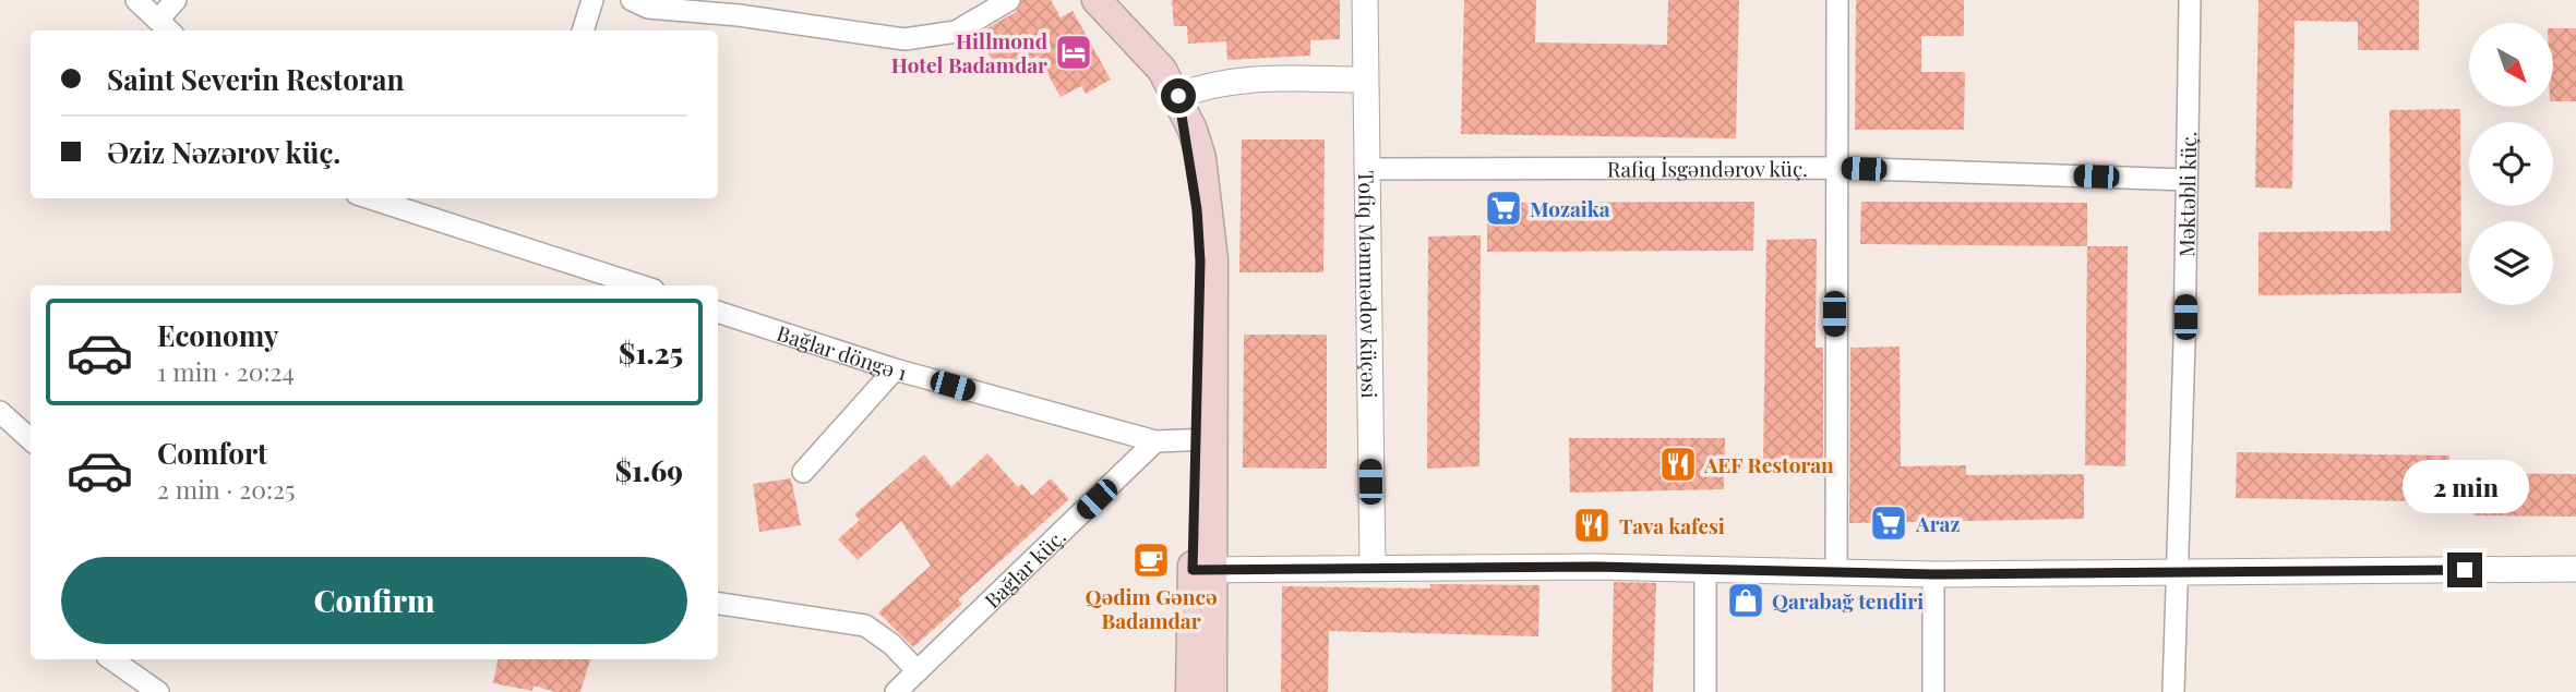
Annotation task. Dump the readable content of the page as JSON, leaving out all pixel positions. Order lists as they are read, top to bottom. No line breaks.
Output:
{"streets":{"street":["Rafiq İsgəndərov küç.","Məktəbli küç.","Tofiq Məmmədov küçəsi","Bağlar döngə 1","Bağlar küç."]},"crossings":[["Rafiq İsgəndərov küç.","Məktəbli küç."],["Rafiq İsgəndərov küç.","Tofiq Məmmədov küçəsi"],["Bağlar döngə 1","Bağlar küç."]],"places":{"hotel":["Hillmond Hotel Badamdar"],"supermarket":["Mozaika","Araz"],"restaurant":["AEF Restoran","Tava kafesi"],"cafe":["Qədim Gəncə Badamdar"],"shop":["Qarabağ tendiri"]},"north":"bottom right","page":{"banner":["Saint Severin Restoran","Əziz Nəzərov küç."],"list":[{"name":"Economy","note":"1 min · 20:24","value":"$1.25"},{"name":"Comfort","note":"2 min · 20:25","value":"$1.69"}],"bubble":"2 min","buttons":"Confirm"}}
